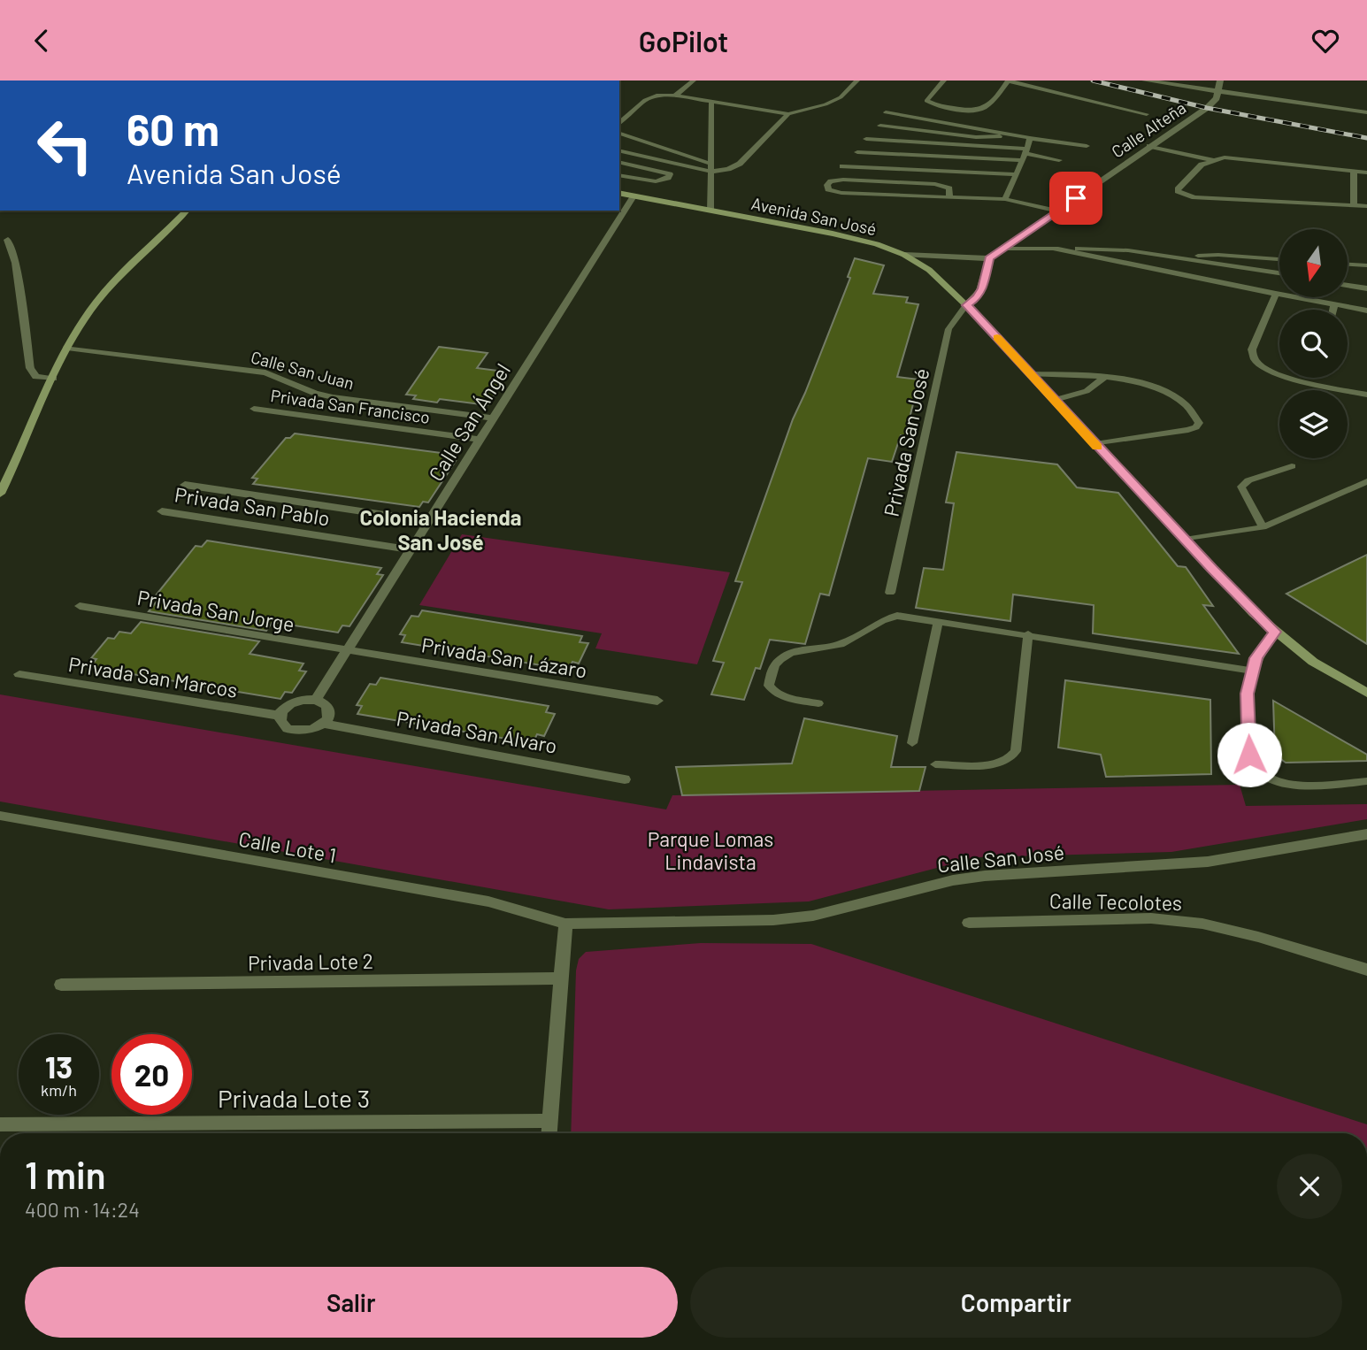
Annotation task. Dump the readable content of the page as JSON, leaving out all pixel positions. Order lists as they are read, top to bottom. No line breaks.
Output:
{"streets":{"main road":["Avenida San José"],"street":["Calle Alteña","Calle San Juan","Privada San Francisco","Calle San Ángel","Privada San Pablo","Privada San Jorge","Privada San Lázaro","Privada San Marcos","Privada San Álvaro","Calle Lote 1","Calle San José","Calle Tecolotes","Privada Lote 2","Privada Lote 3"],"lane":["Privada San José"]},"crossings":[["Avenida San José","Calle San Ángel"],["Avenida San José","Privada San José"],["Calle San Juan","Calle San Ángel"],["Privada San Francisco","Calle San Ángel"],["Calle San Ángel","Privada San Pablo"],["Calle San Ángel","Privada San Jorge"],["Calle San Ángel","Privada San Lázaro"],["Calle San Ángel","Privada San Marcos"],["Calle San Ángel","Privada San Álvaro"],["Privada San Jorge","Privada San Lázaro"],["Privada San Marcos","Privada San Álvaro"],["Calle Lote 1","Calle San José"]],"districts":["Colonia Hacienda San José"],"parks":["Parque Lomas Lindavista"],"north":"bottom","page":{"header":"GoPilot","turn":["60 m","Avenida San José"],"speed":"13 km/h","limit":"20","heading":["1 min","400 m · 14:24"],"buttons":["Salir","Compartir"]}}
